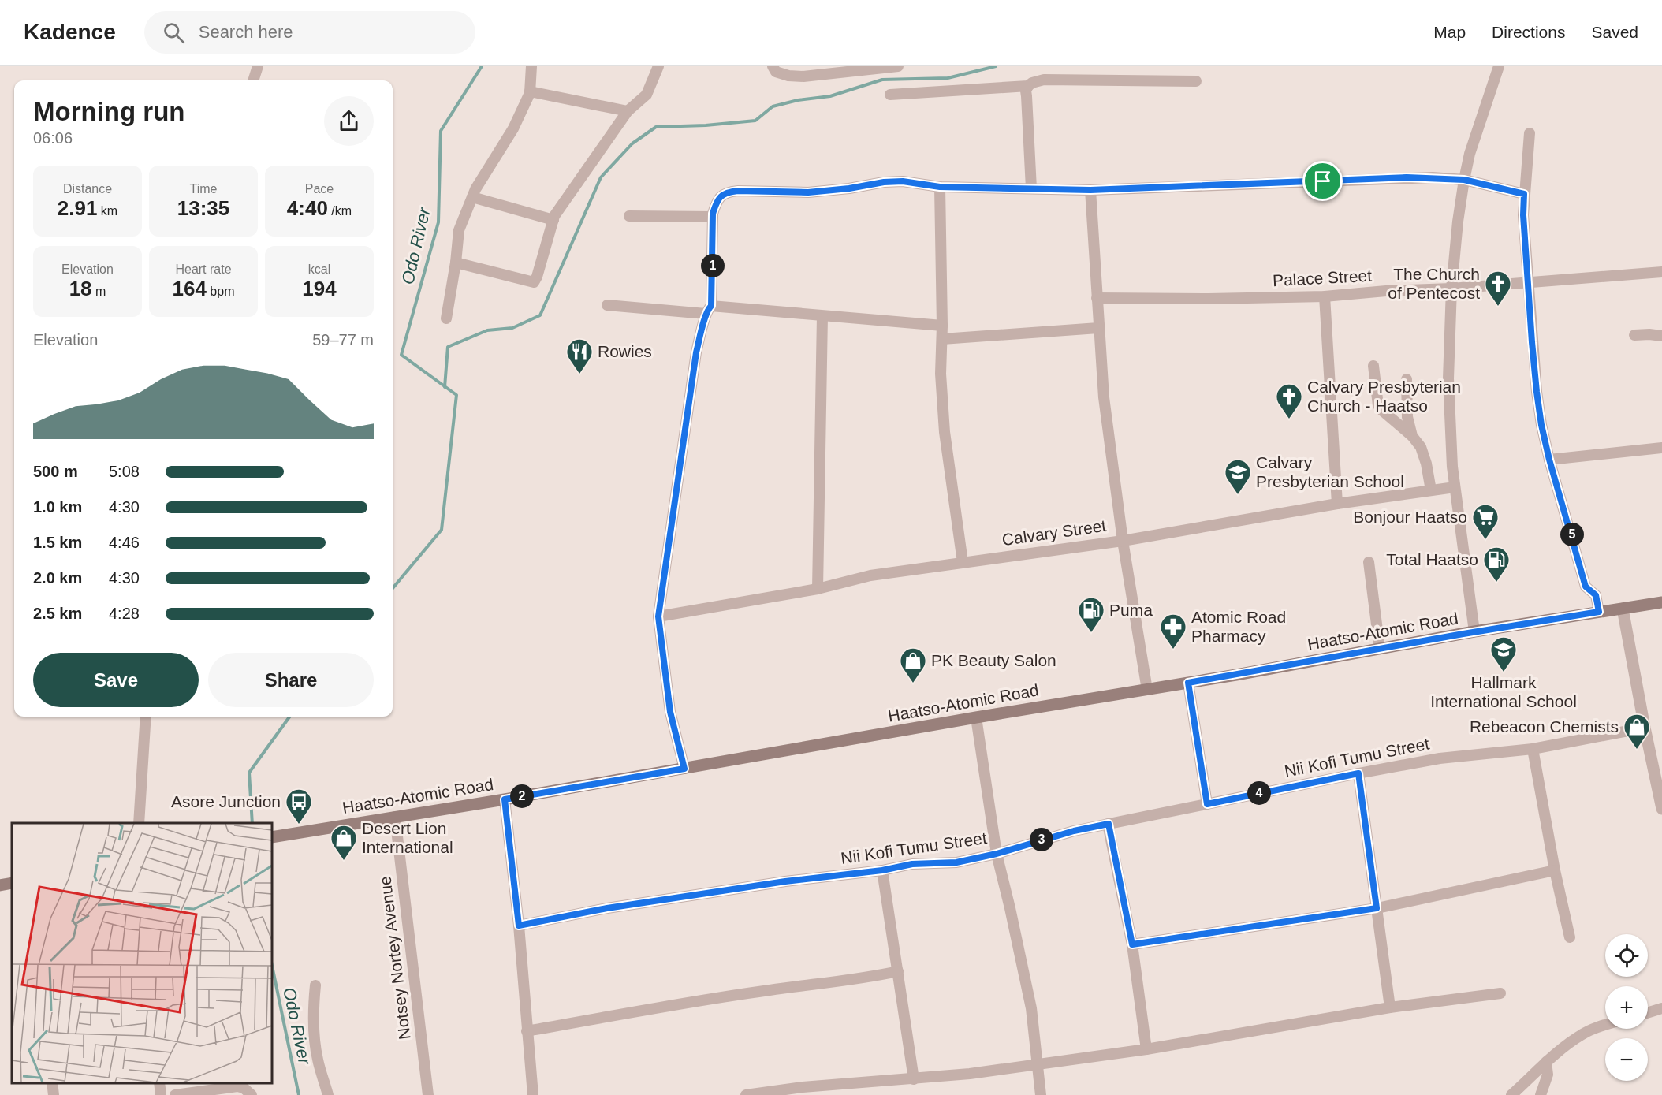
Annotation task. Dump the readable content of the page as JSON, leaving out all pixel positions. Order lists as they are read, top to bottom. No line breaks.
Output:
{"streets":{"main road":["Haatso-Atomic Road"],"street":["Palace Street","Calvary Street","Nii Kofi Tumu Street","Notsey Nortey Avenue"]},"crossings":[["Haatso-Atomic Road","Notsey Nortey Avenue"]],"water":["Odo River"],"places":{"church":["The Church of Pentecost","Calvary Presbyterian Church - Haatso"],"restaurant":["Rowies"],"school or university":["Calvary Presbyterian School","Hallmark International School"],"supermarket":["Bonjour Haatso"],"fuel station":["Total Haatso","Puma"],"pharmacy":["Atomic Road Pharmacy"],"shop":["PK Beauty Salon","Rebeacon Chemists","Desert Lion International"],"bus stop":["Asore Junction"]},"page":{"header":"Kadence","search":"Search here","nav":["Map","Directions","Saved"],"heading":["Morning run","06:06"],"stats":[["Distance","2.91 km"],["Time","13:35"],["Pace","4:40 /km"],["Elevation","18 m"],["Heart rate","164 bpm"],["kcal","194"]],"pins":["1","5","4","2","3"],"chart":["Elevation","59–77 m"],"list":[{"name":"500 m","note":"5:08"},{"name":"1.0 km","note":"4:30"},{"name":"1.5 km","note":"4:46"},{"name":"2.0 km","note":"4:30"},{"name":"2.5 km","note":"4:28"}],"buttons":["Save","Share"],"map_buttons":["+","−"]}}
